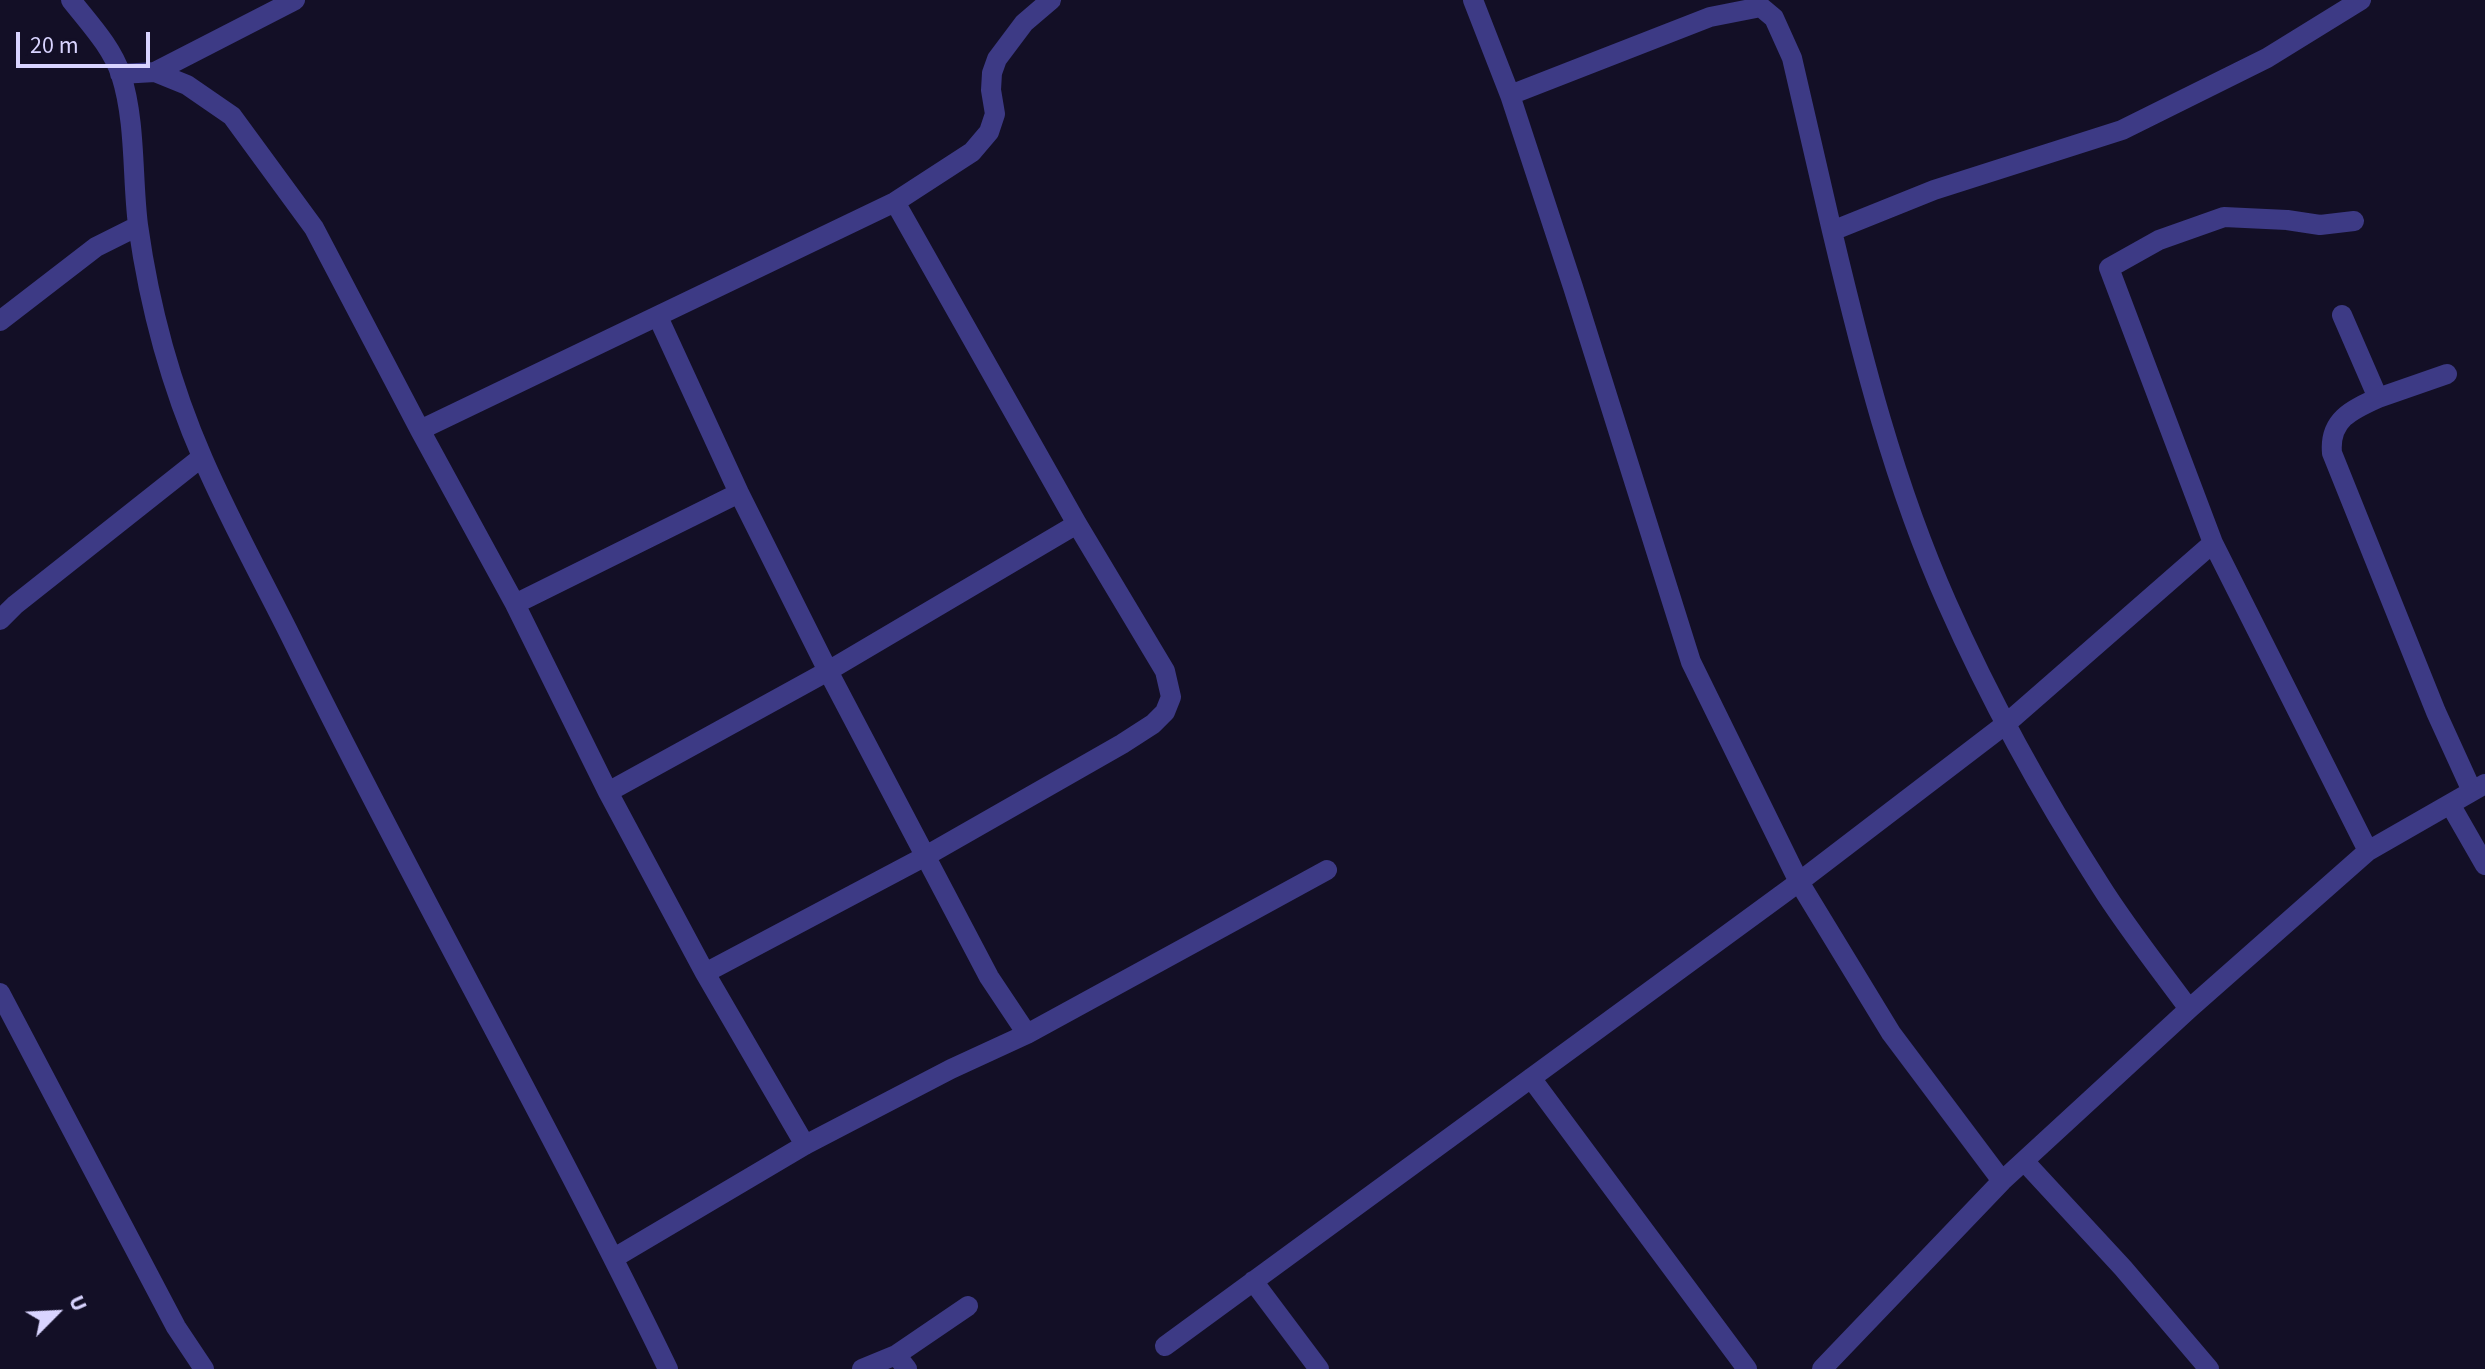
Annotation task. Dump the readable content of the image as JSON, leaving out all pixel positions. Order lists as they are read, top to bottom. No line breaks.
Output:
{"scale_bar":"20 m","north":"top right"}
